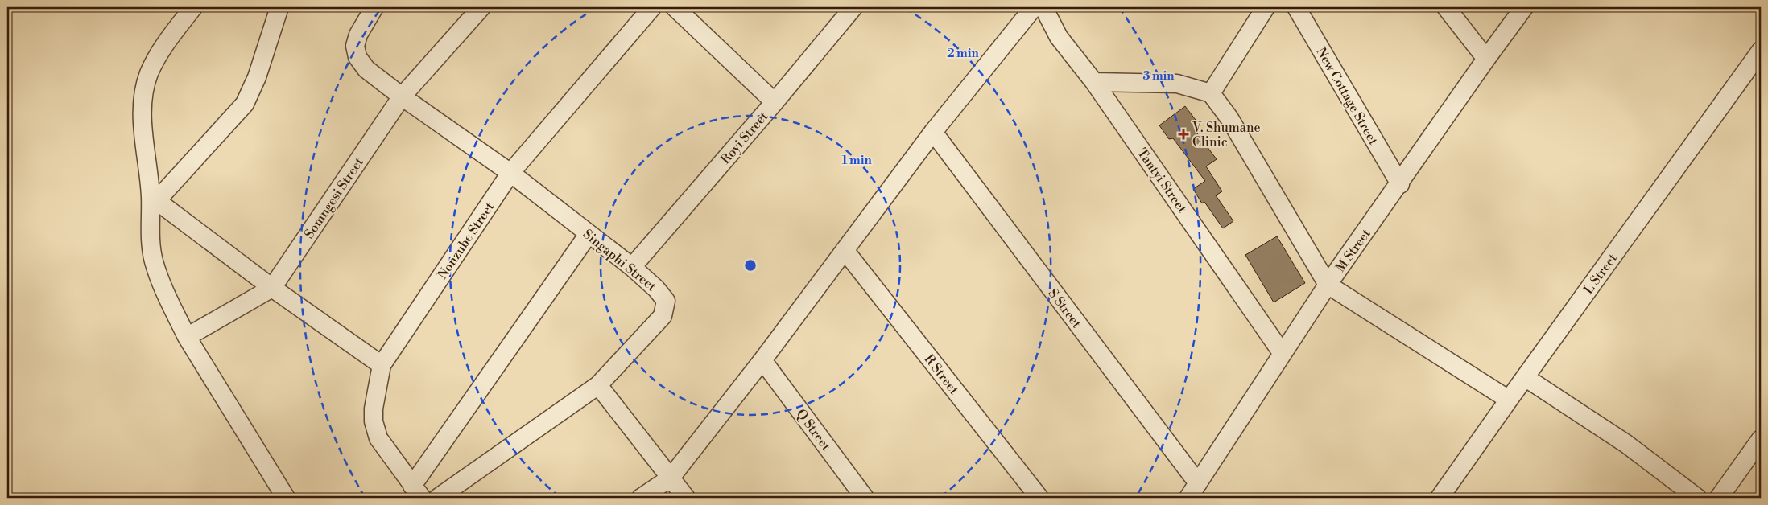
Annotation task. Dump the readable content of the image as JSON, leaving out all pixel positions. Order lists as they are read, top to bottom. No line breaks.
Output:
{"streets":{"street":["New Cottage Street","Royi Street","Tantyi Street","Somngesi Street","Nonzube Street","M Street","Singaphi Street","L Street","S Street","R Street","Q Street"]},"crossings":[["New Cottage Street","M Street"],["Royi Street","Singaphi Street"],["Tantyi Street","M Street"],["Somngesi Street","Singaphi Street"],["Nonzube Street","Singaphi Street"],["M Street","S Street"]],"places":{"health":["V. Shumane Clinic"]},"rings":["2 min","3 min","1 min"]}
